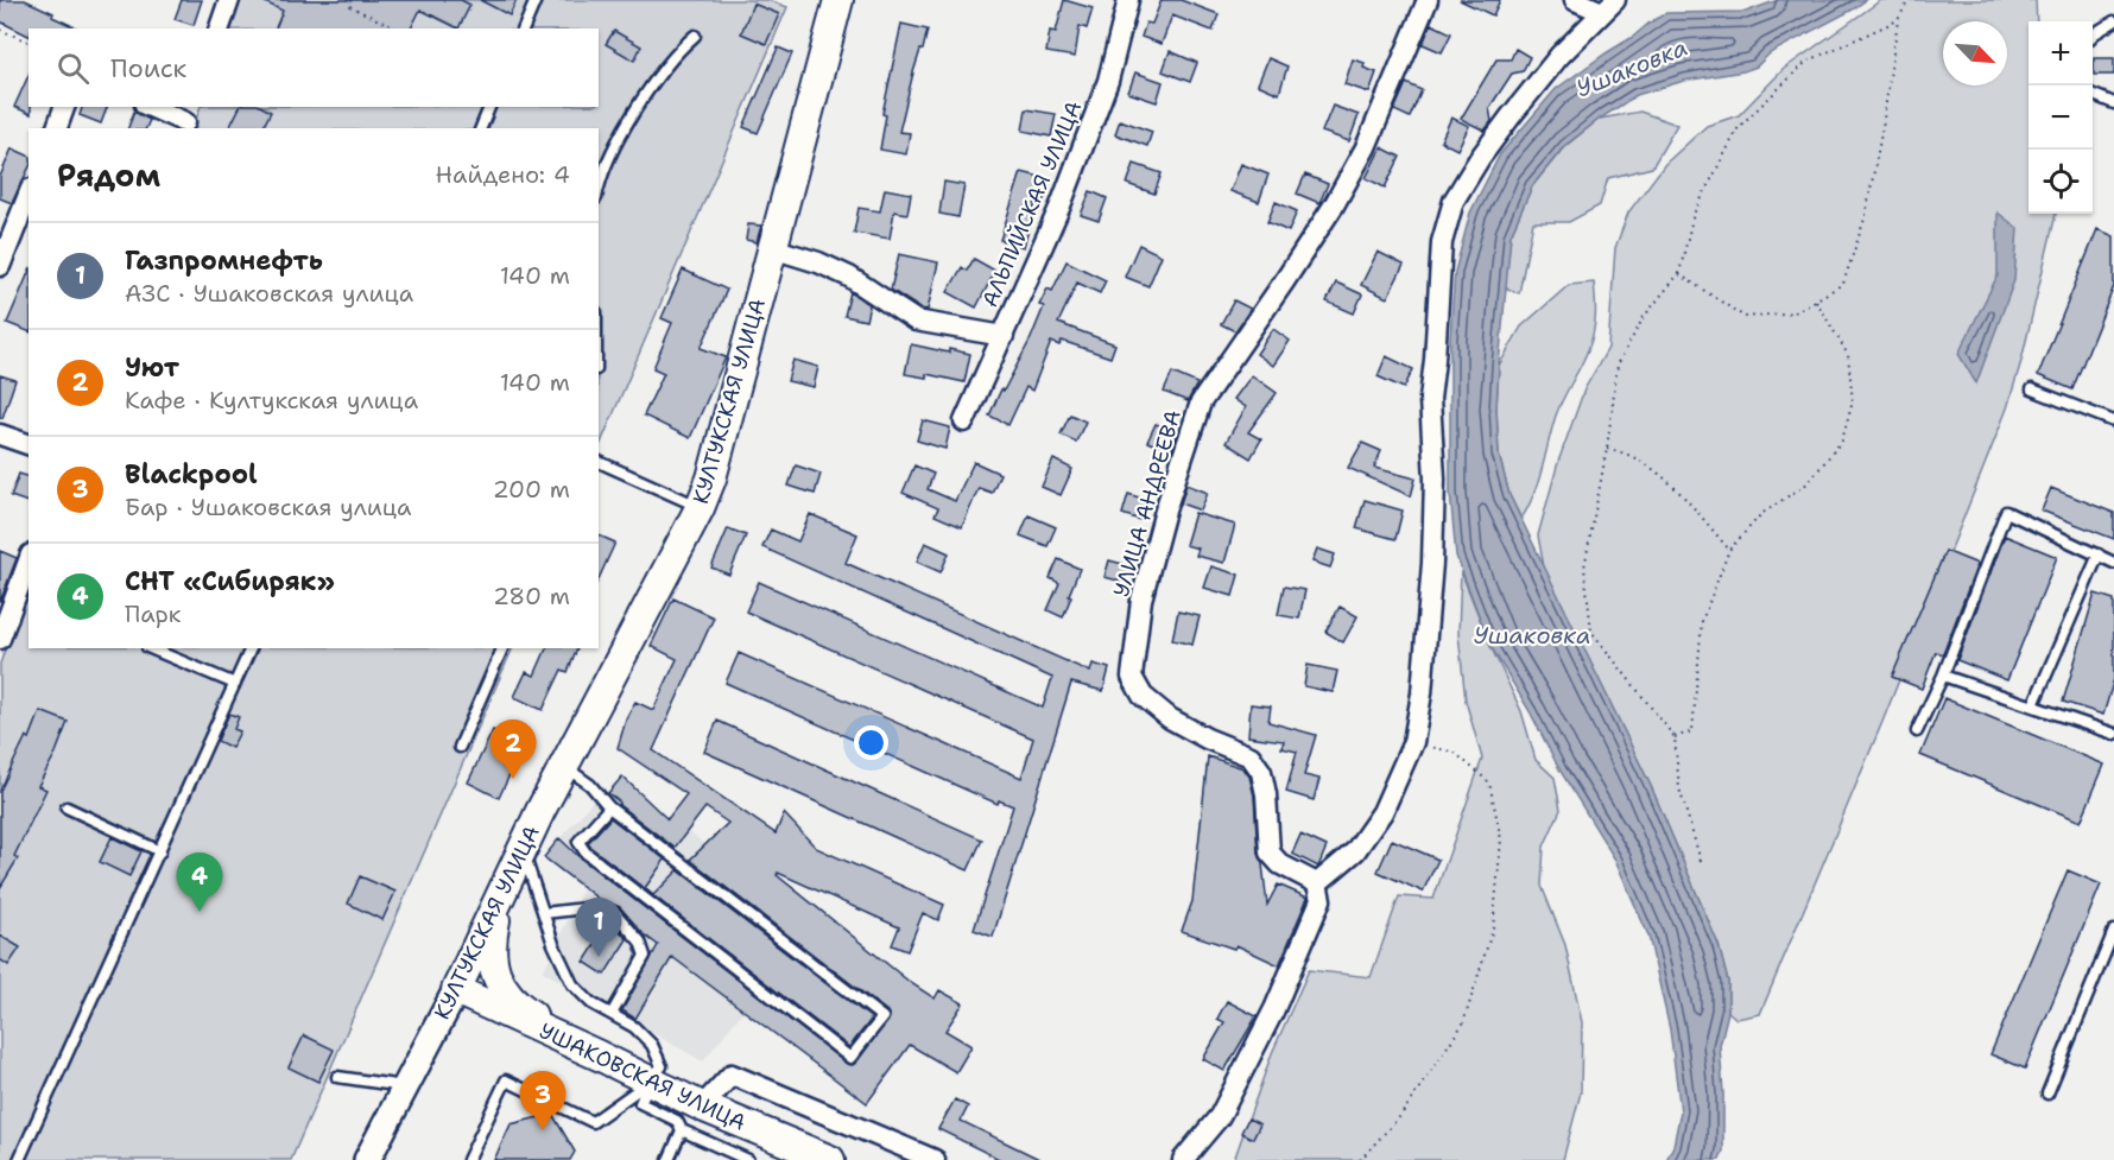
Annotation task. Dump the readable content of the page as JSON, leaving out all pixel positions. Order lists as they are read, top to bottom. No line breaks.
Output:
{"streets":{"main road":["КУЛТУКСКАЯ УЛИЦА","УШАКОВСКАЯ УЛИЦА"],"street":["АЛЬПИЙСКАЯ УЛИЦА","УЛИЦА АНДРЕЕВА"]},"crossings":[["КУЛТУКСКАЯ УЛИЦА","УШАКОВСКАЯ УЛИЦА"]],"water":["Ушаковка"],"north":"bottom right","page":{"map_buttons":["+","−"],"search":"Поиск","heading":["Рядом","Найдено: 4"],"list":[{"mark":"1","name":"Газпромнефть","note":"АЗС · Ушаковская улица","value":"140 m"},{"mark":"2","name":"Уют","note":"Кафе · Култукская улица","value":"140 m"},{"mark":"3","name":"Blackpool","note":"Бар · Ушаковская улица","value":"200 m"},{"mark":"4","name":"СНТ «Сибиряк»","note":"Парк","value":"280 m"}],"pins":["2","4","1","3"]}}
